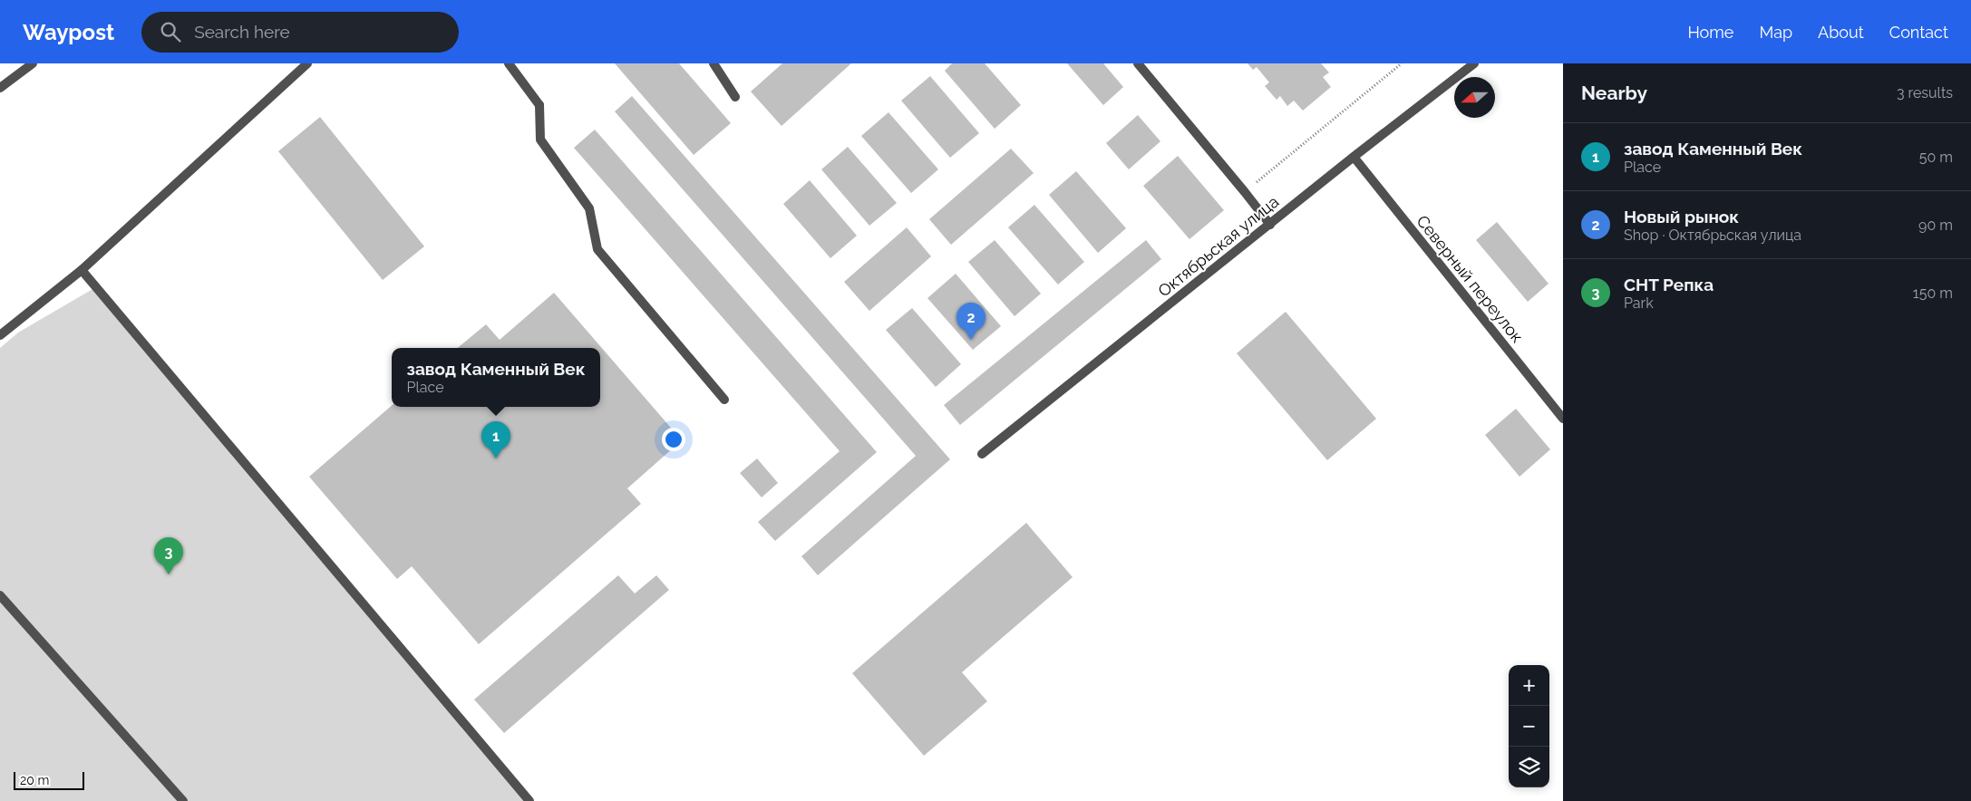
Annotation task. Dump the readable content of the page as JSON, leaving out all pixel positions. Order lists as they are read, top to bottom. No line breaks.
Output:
{"streets":{"street":["Октябрьская улица","Северный переулок"]},"crossings":[["Октябрьская улица","Северный переулок"]],"scale_bar":"20 m","north":"left","page":{"header":"Waypost","search":"Search here","nav":["Home","Map","About","Contact"],"heading":["Nearby","3 results"],"list":[{"mark":"1","name":"завод Каменный Век","note":"Place","value":"50 m"},{"mark":"2","name":"Новый рынок","note":"Shop · Октябрьская улица","value":"90 m"},{"mark":"3","name":"СНТ Репка","note":"Park","value":"150 m"}],"pins":["2","1","3"],"popup":["завод Каменный Век","Place"],"map_buttons":["+","−"],"scale":"20 m"}}
